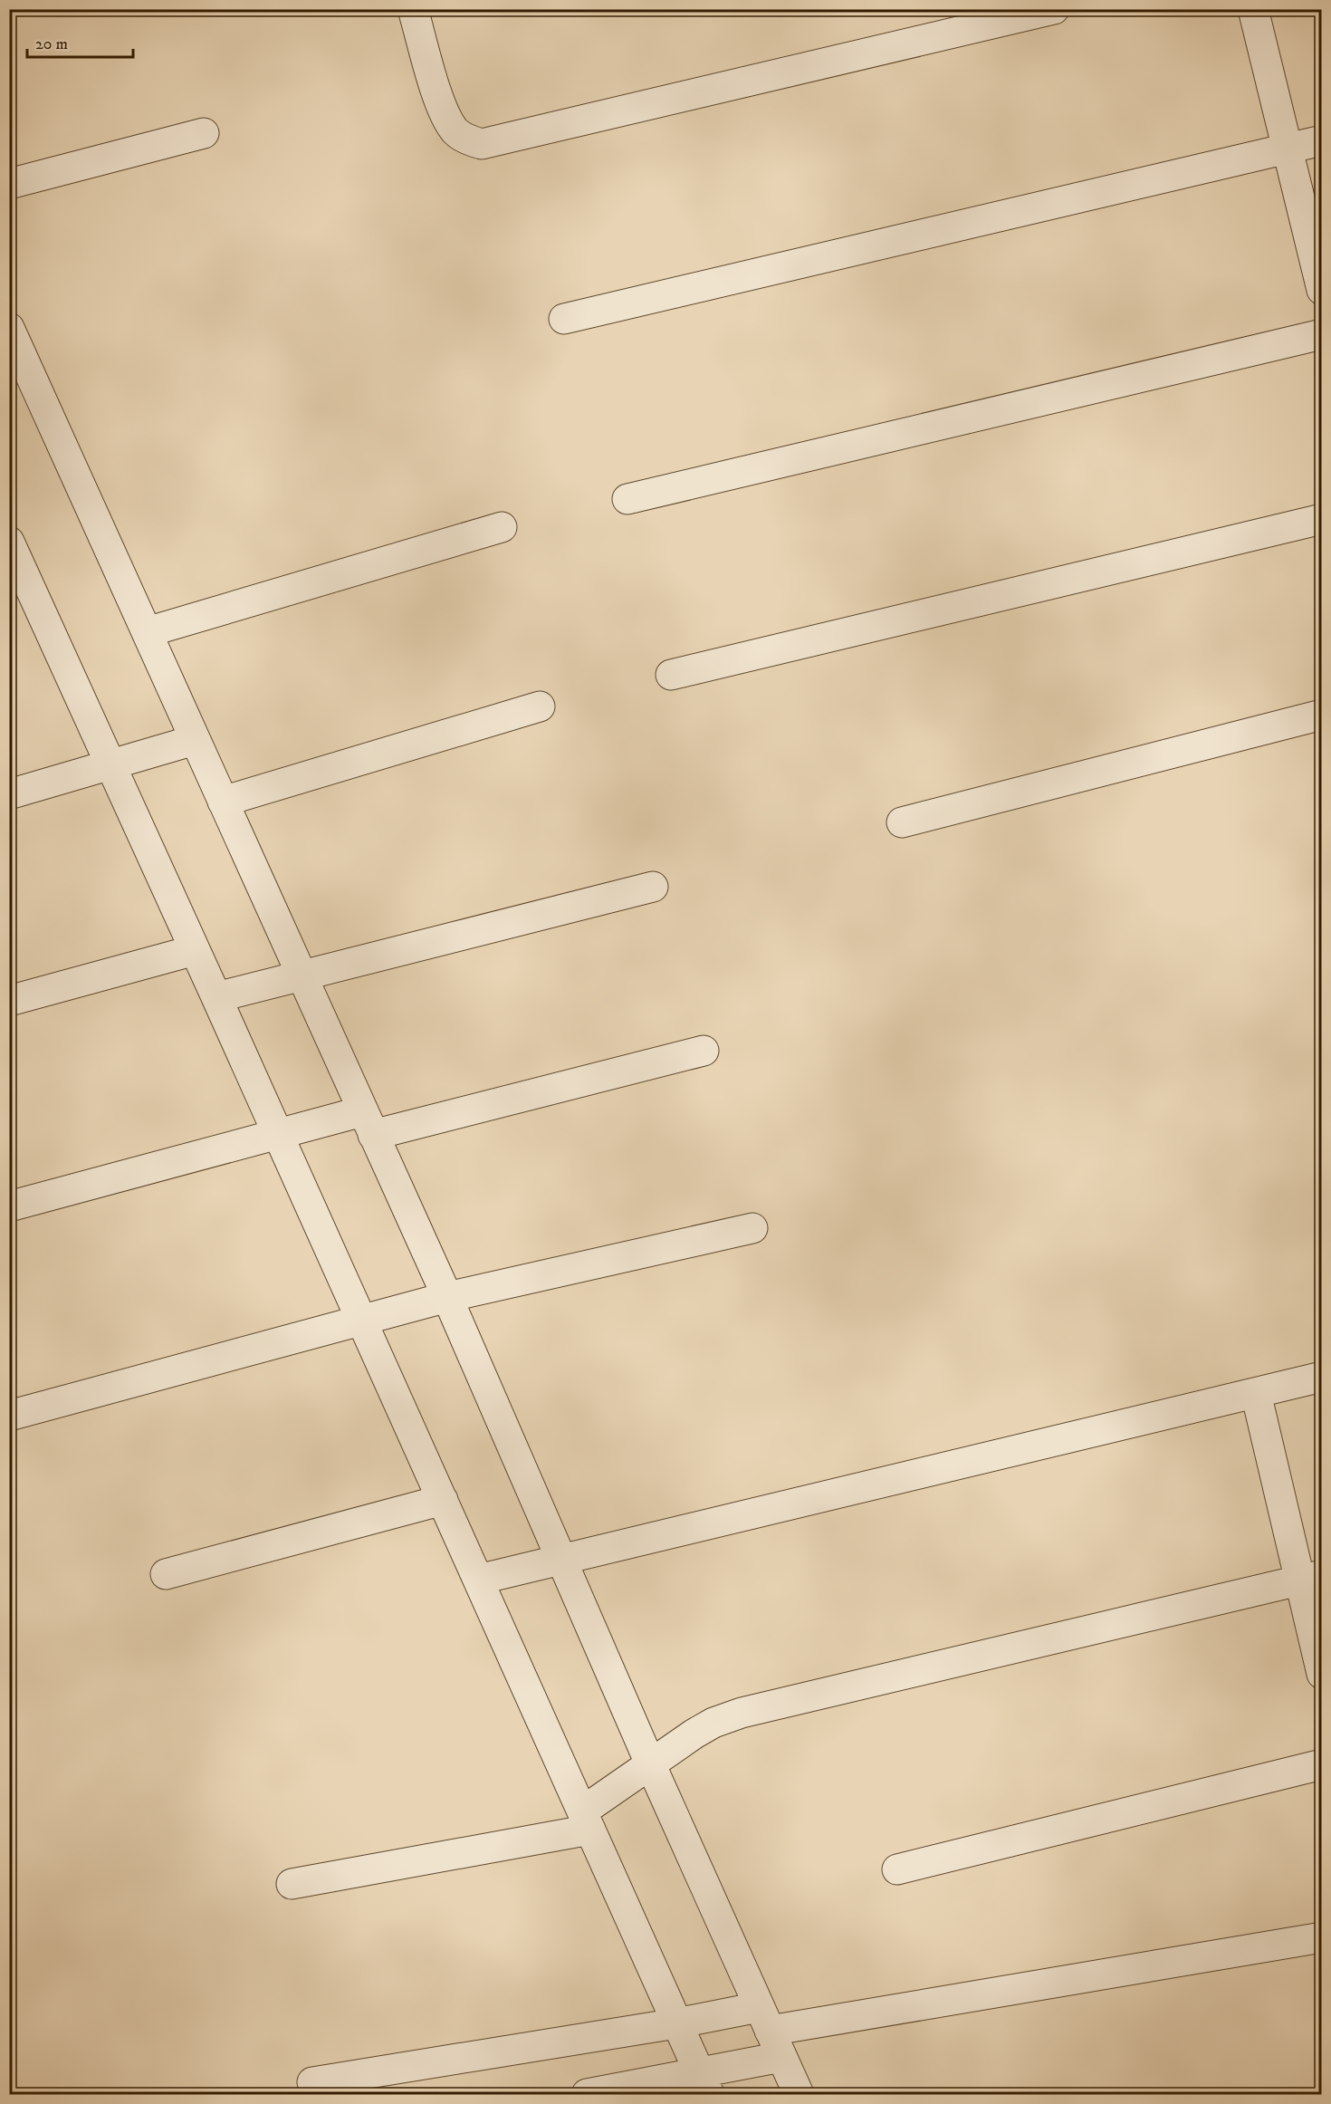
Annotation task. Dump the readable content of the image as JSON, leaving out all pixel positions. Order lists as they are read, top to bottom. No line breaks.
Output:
{"scale_bar":"20 m"}
